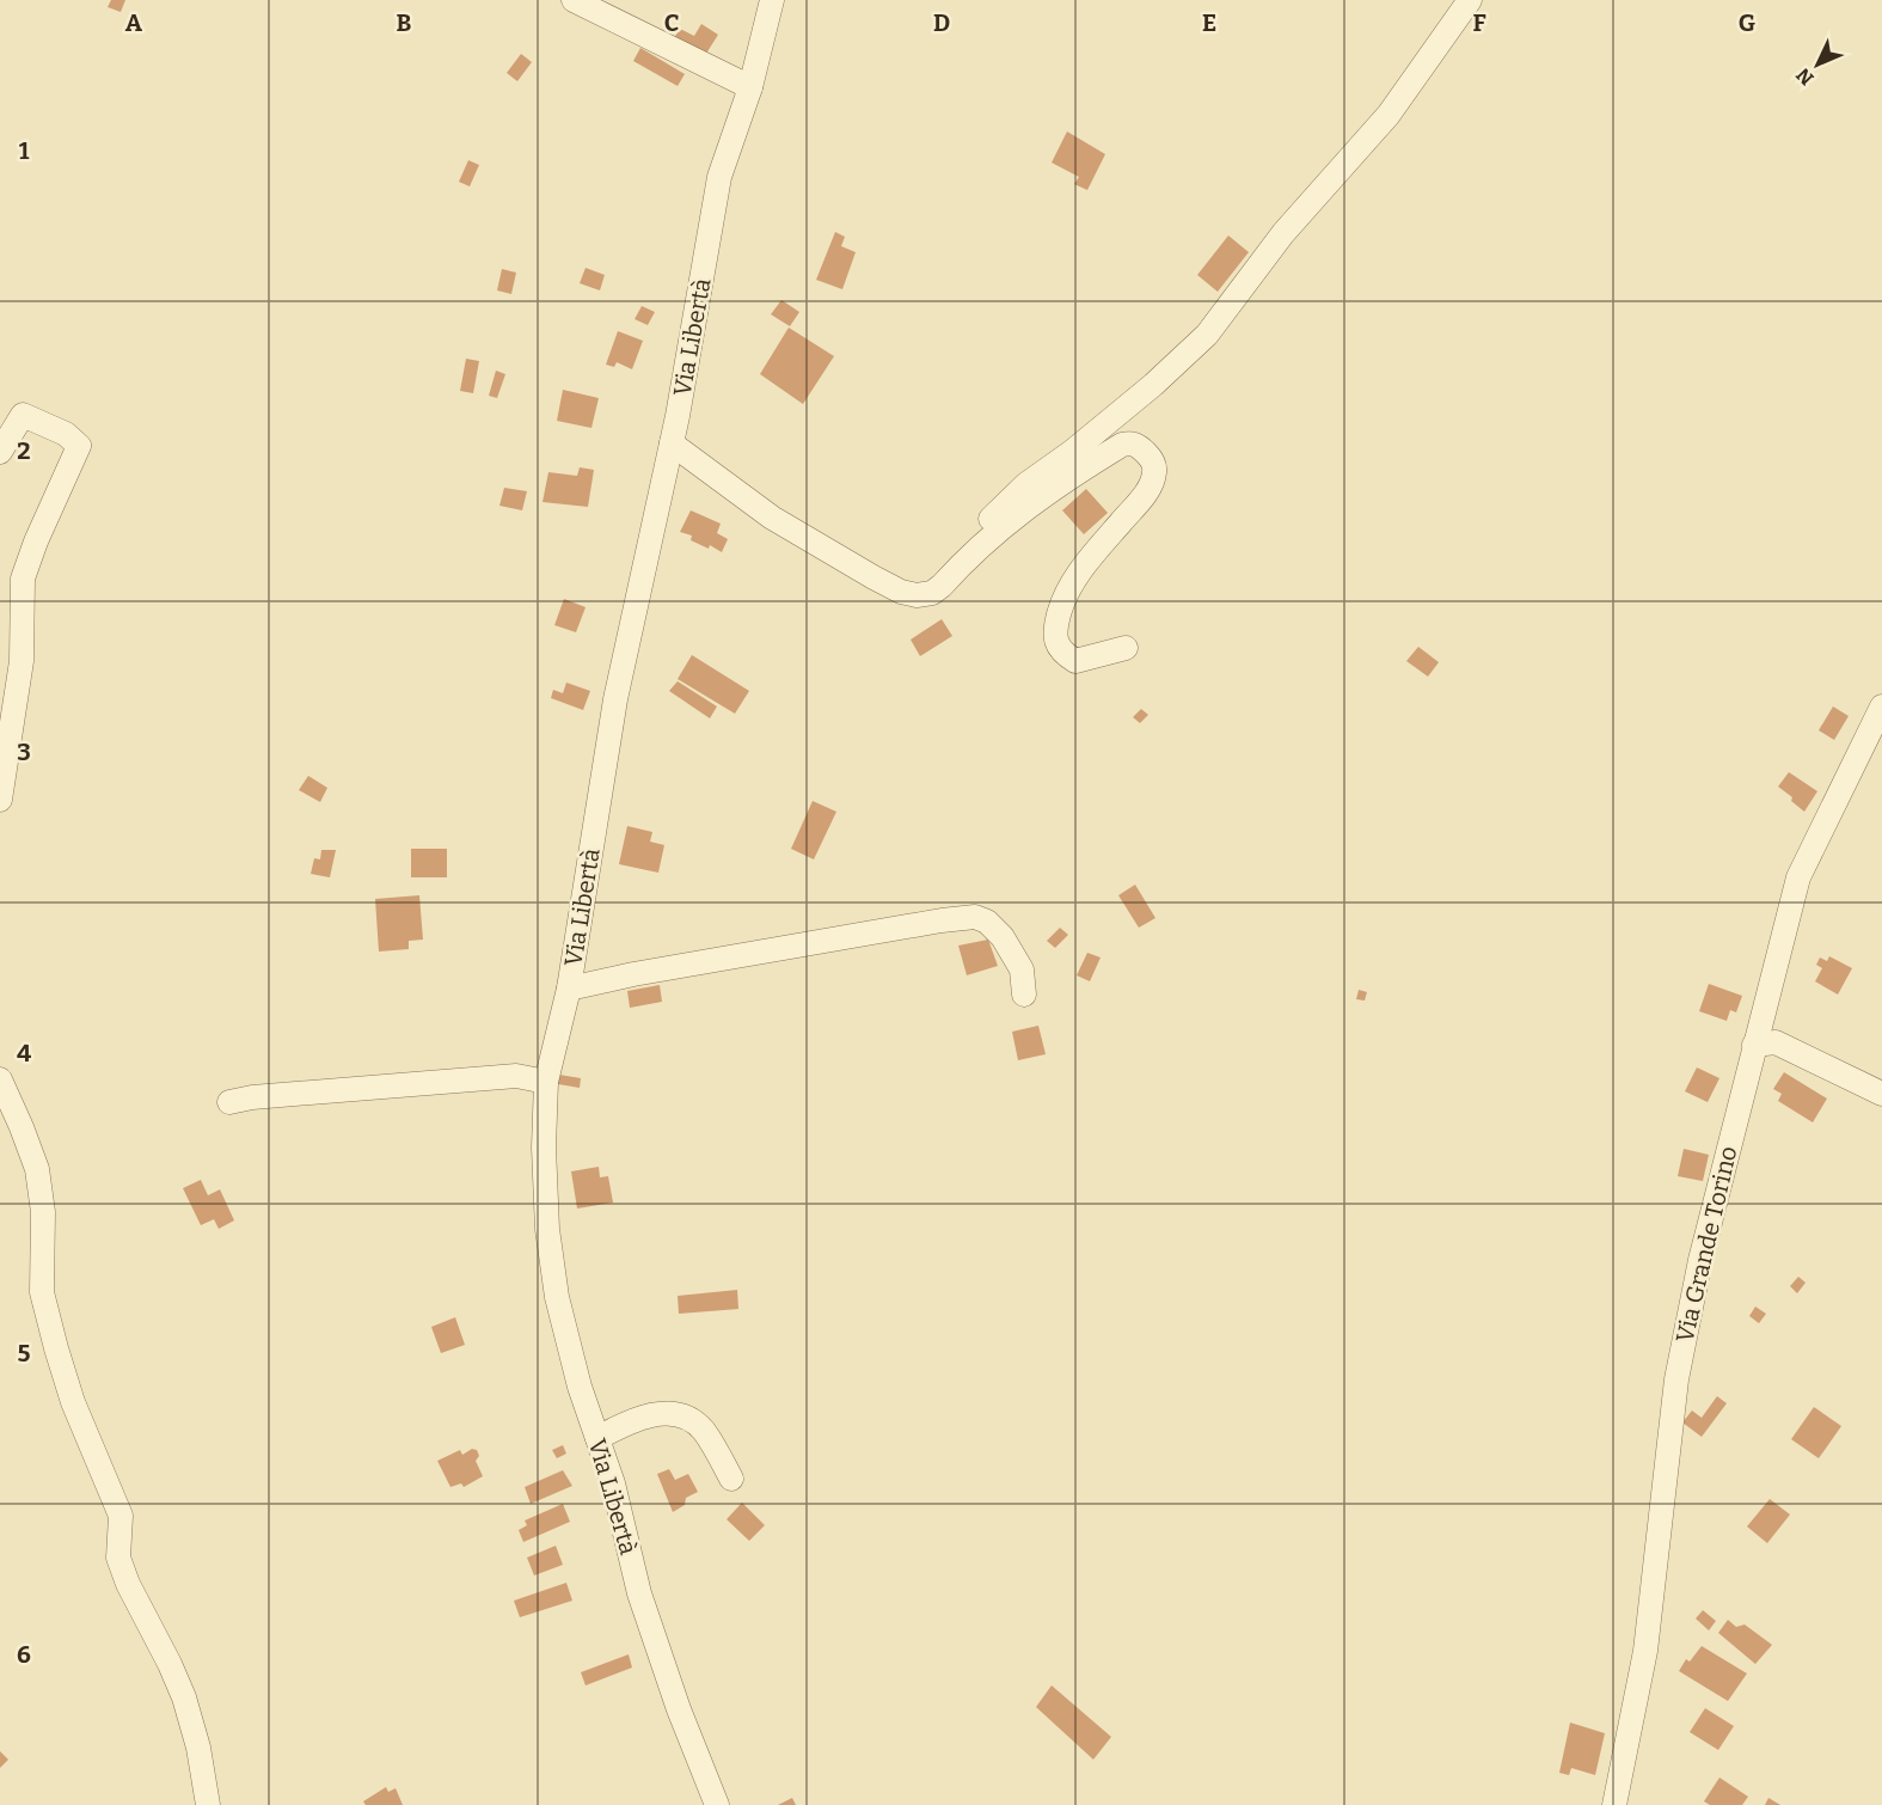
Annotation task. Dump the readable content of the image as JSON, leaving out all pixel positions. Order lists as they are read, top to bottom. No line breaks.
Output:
{"streets":{"street":["Via Libertà","Via Grande Torino"]},"north":"bottom left","grid":{"columns":["A","B","C","D","E","F","G"],"rows":["1","2","3","4","5","6"]}}
